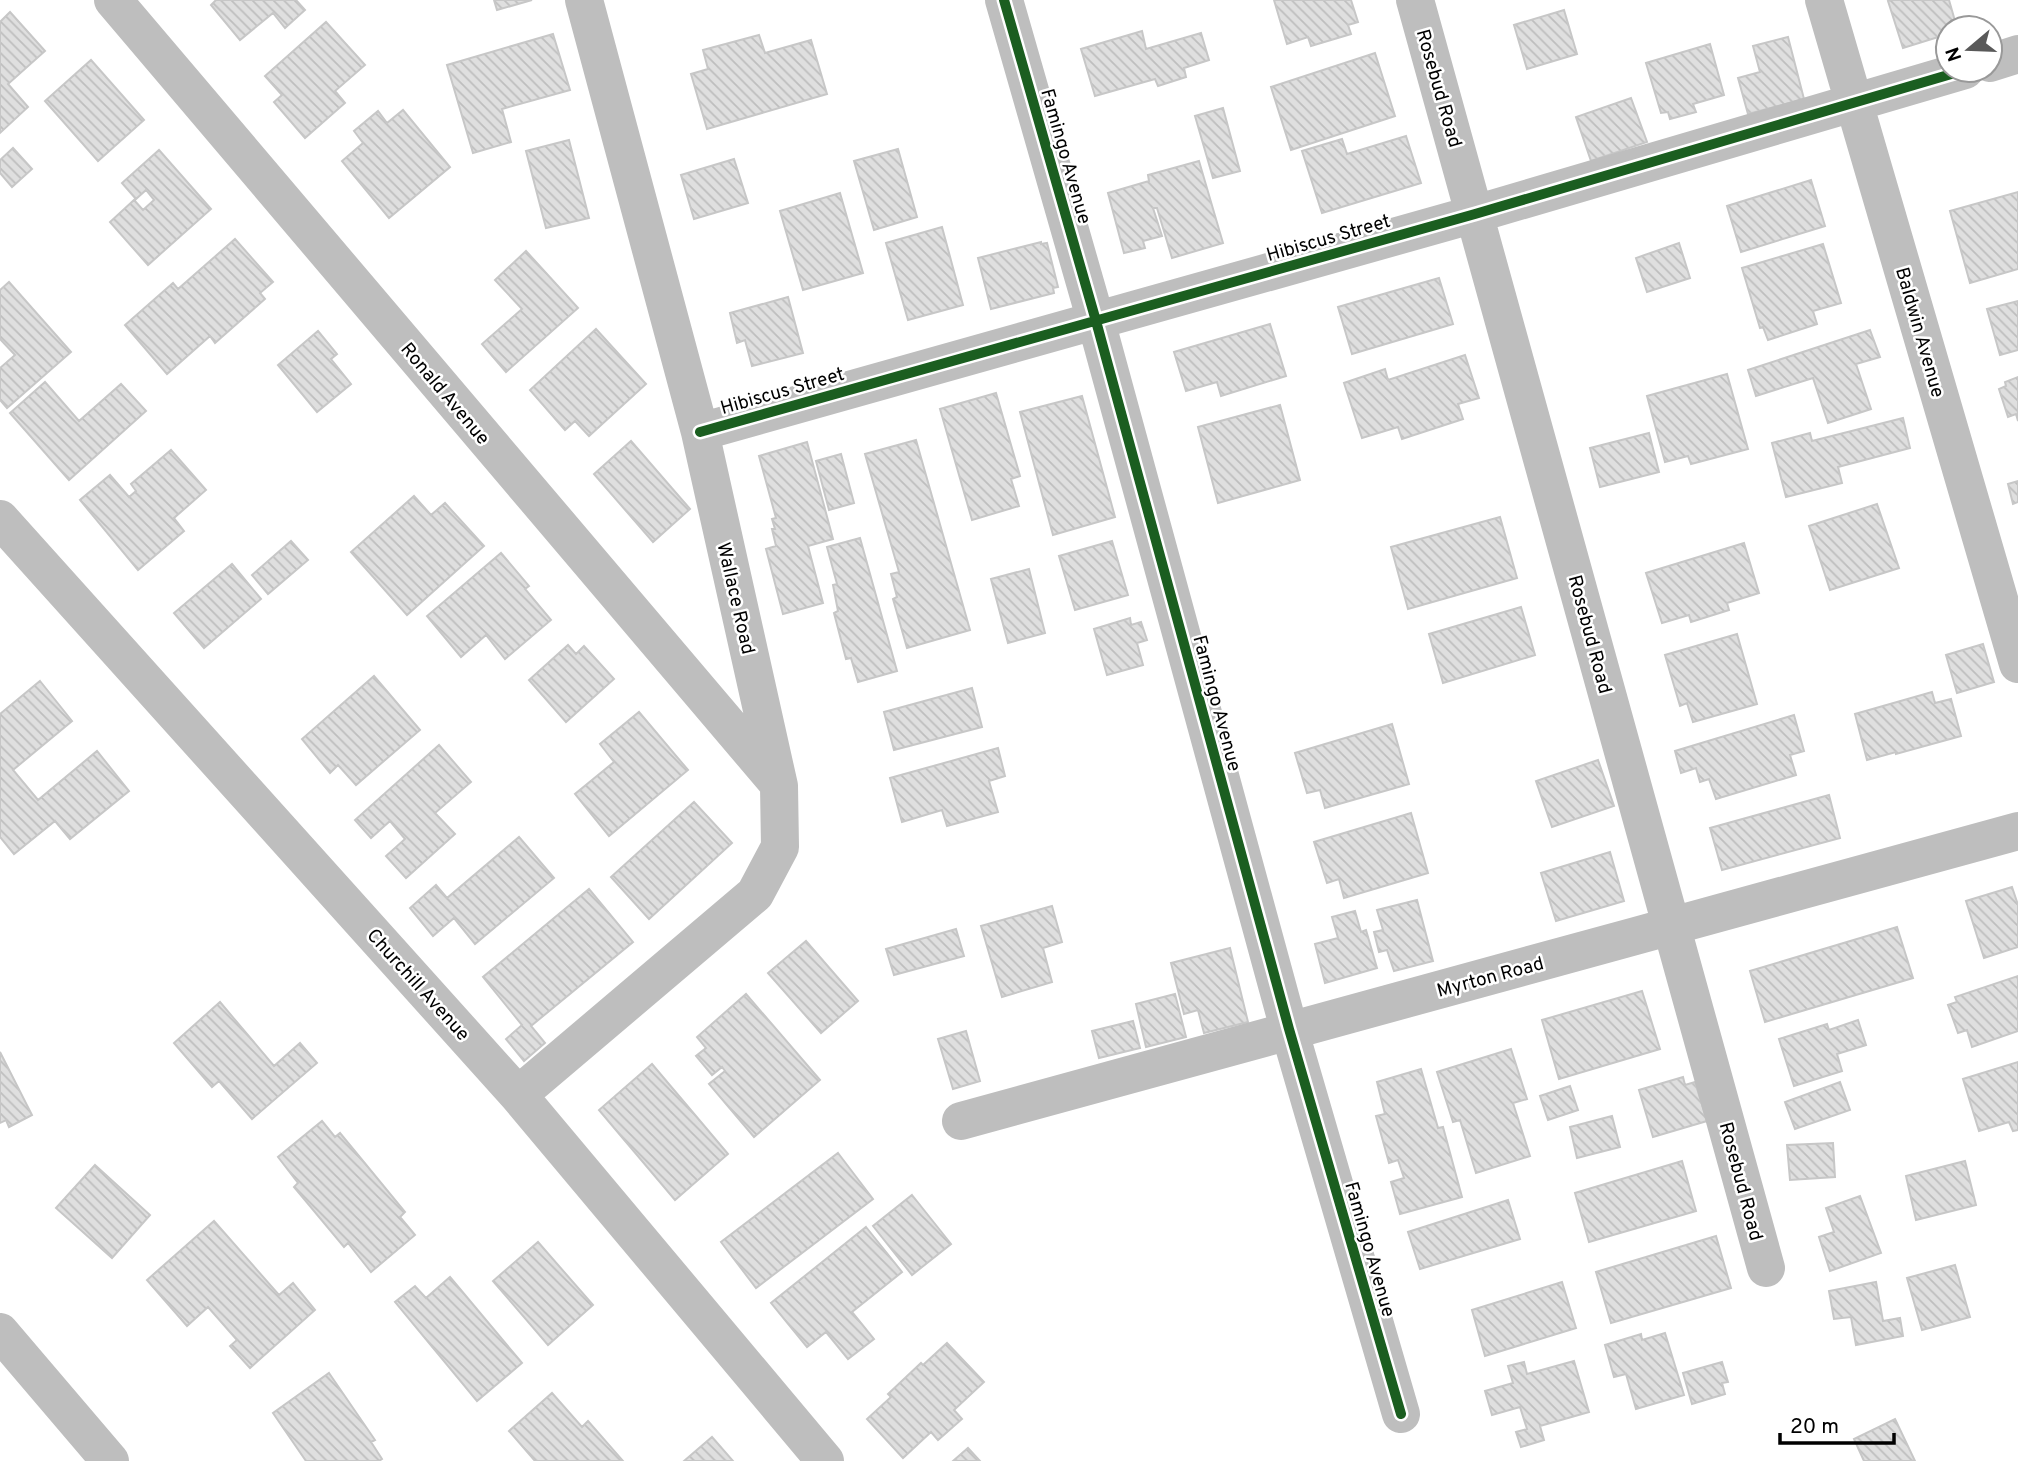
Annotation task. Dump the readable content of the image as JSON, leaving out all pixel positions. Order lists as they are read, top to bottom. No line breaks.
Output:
{"streets":{"street":["Rosebud Road","Famingo Avenue","Hibiscus Street","Baldwin Avenue","Ronald Avenue","Wallace Road","Myrton Road","Churchill Avenue"]},"crossings":[["Rosebud Road","Hibiscus Street"],["Rosebud Road","Myrton Road"],["Famingo Avenue","Hibiscus Street"],["Famingo Avenue","Myrton Road"],["Hibiscus Street","Baldwin Avenue"],["Hibiscus Street","Wallace Road"],["Ronald Avenue","Wallace Road"],["Wallace Road","Churchill Avenue"]],"scale_bar":"20 m","north":"left"}
